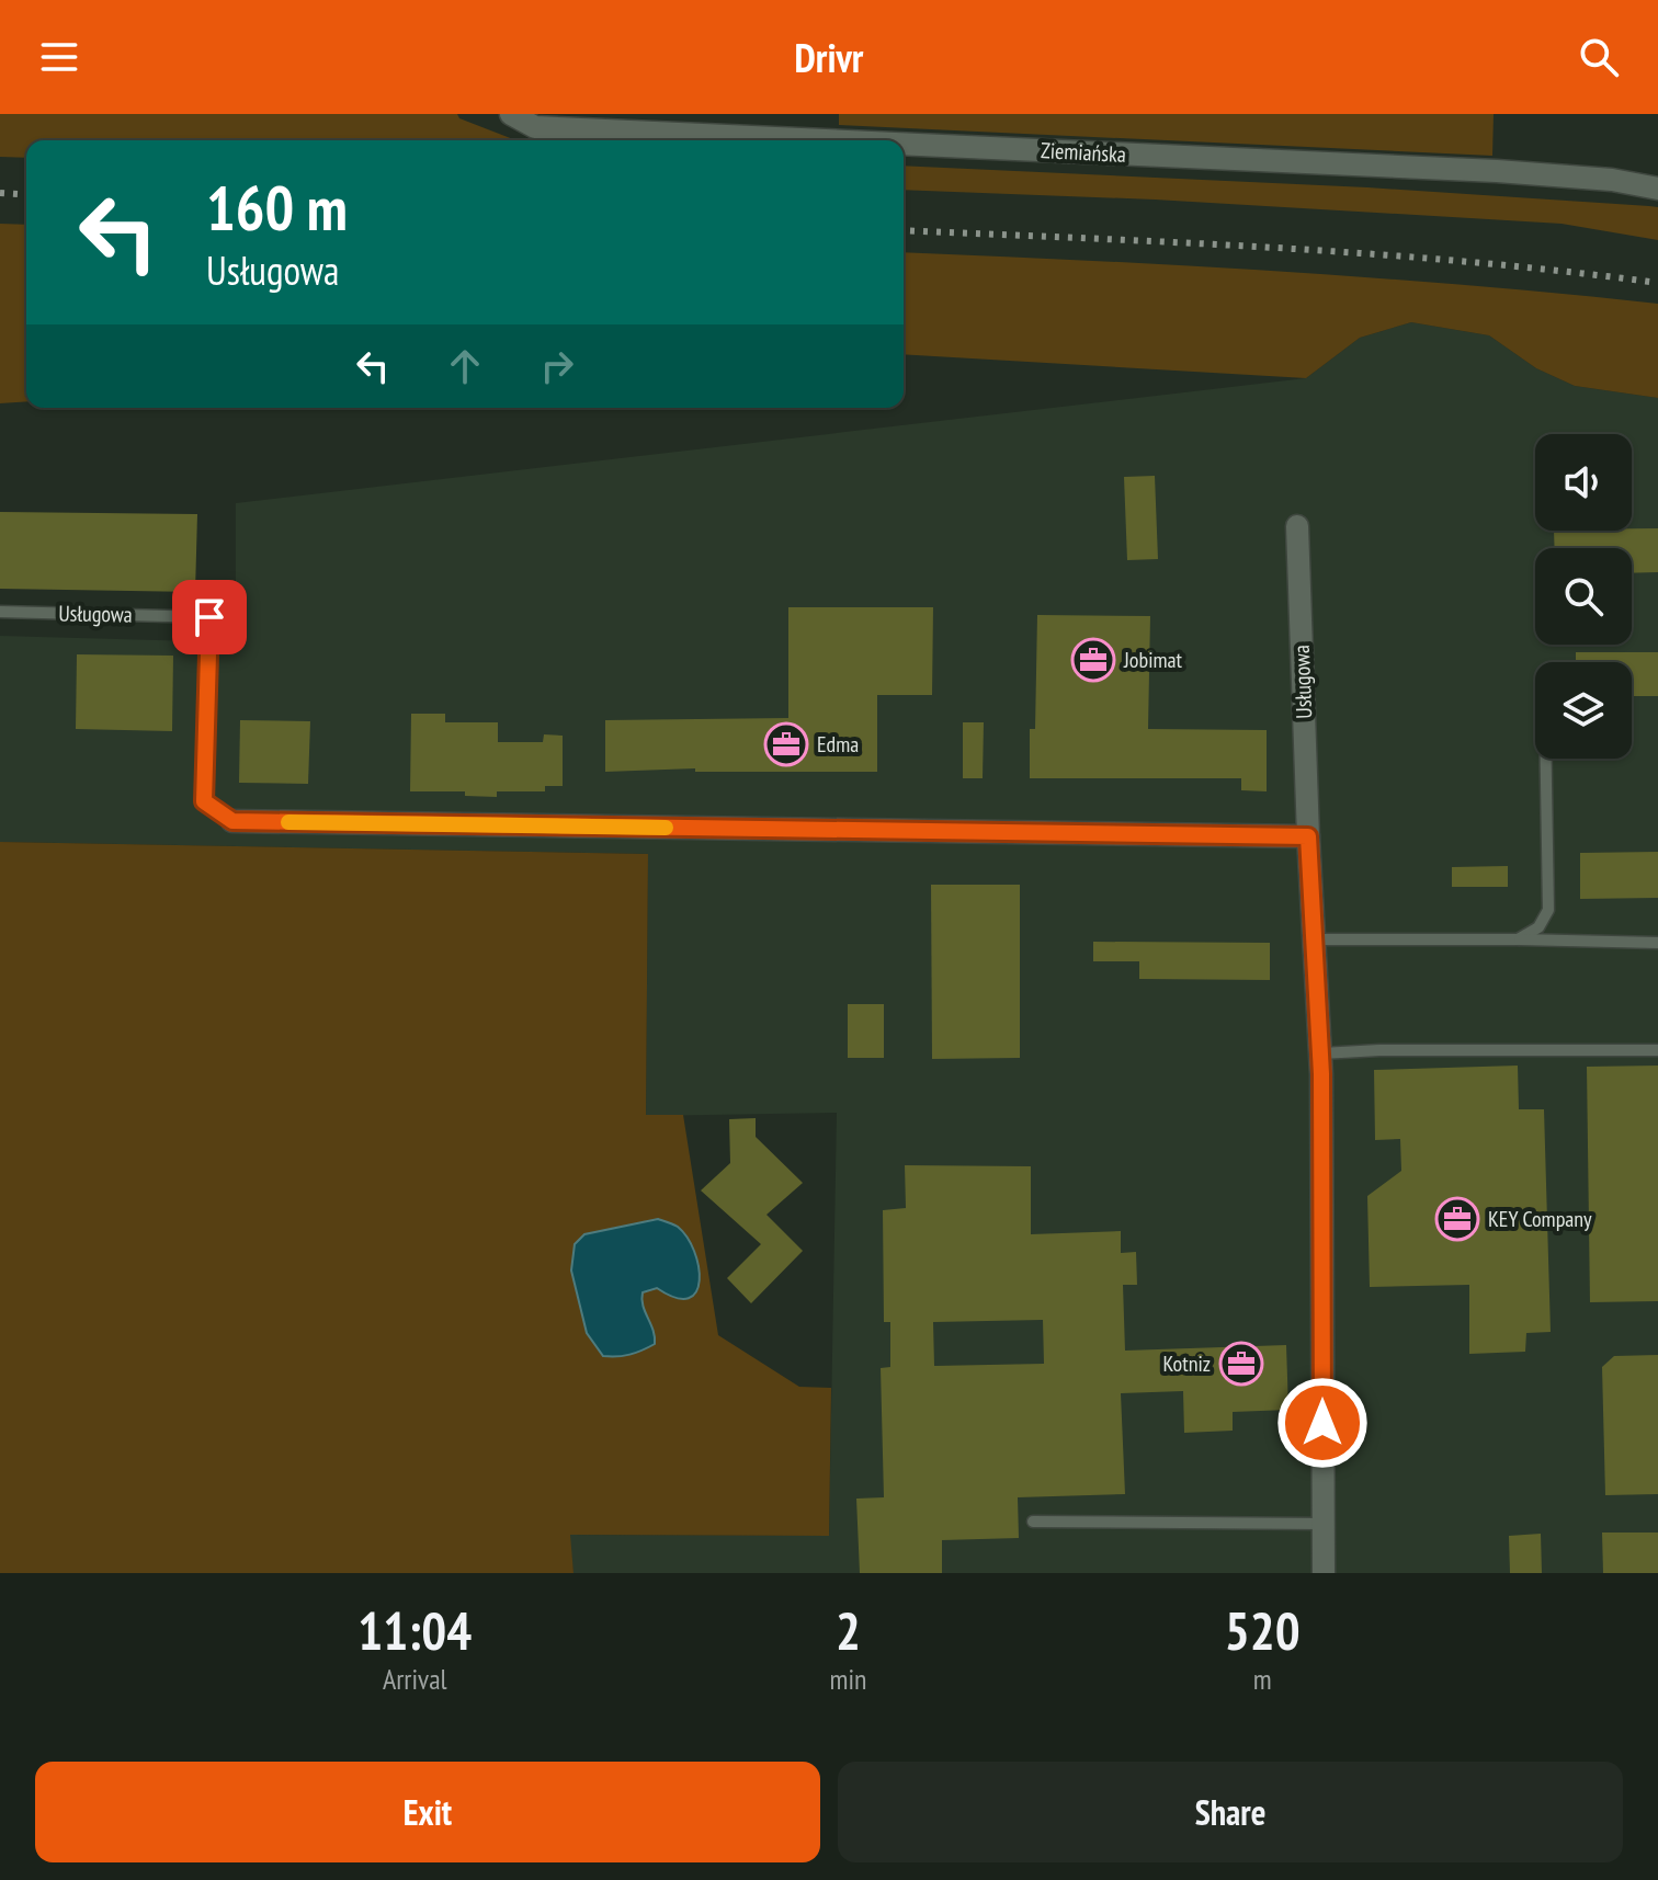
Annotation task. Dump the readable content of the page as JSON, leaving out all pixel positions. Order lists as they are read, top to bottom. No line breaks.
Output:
{"streets":{"street":["Ziemiańska","Usługowa"]},"places":{"office":["Jobimat","Edma","KEY Company","Kotniz"]},"page":{"header":"Drivr","turn":["160 m","Usługowa"],"eta":["11:04","Arrival","2","min","520","m"],"buttons":["Exit","Share"]}}
